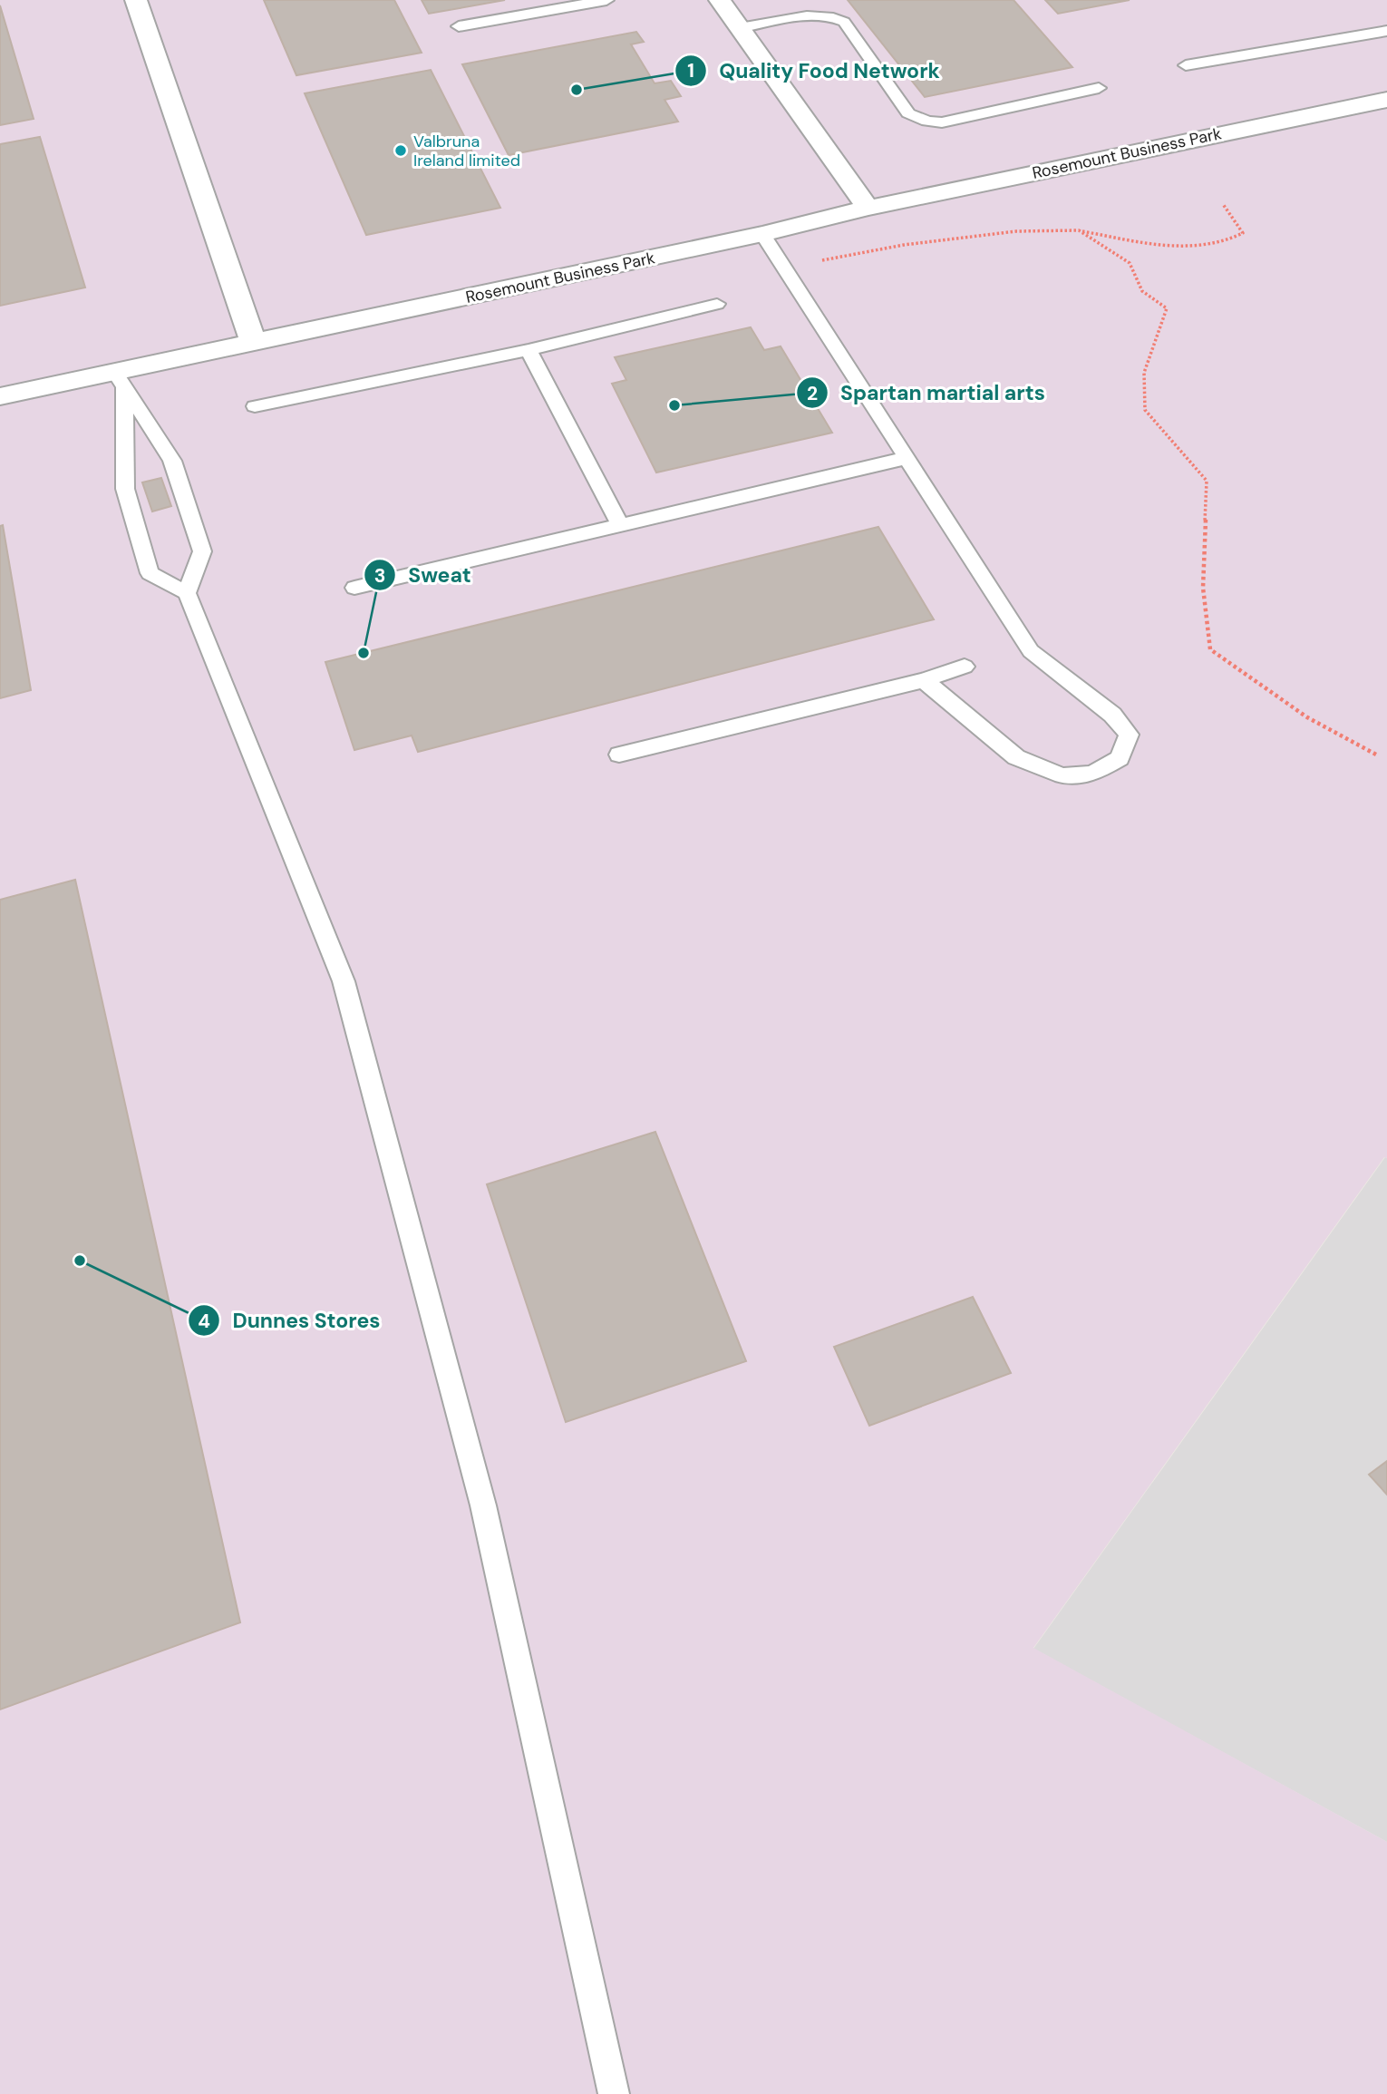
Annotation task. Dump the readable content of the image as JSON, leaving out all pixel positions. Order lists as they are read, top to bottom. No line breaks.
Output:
{"streets":{"street":["Rosemount Business Park"]},"places":["Quality Food Network","Valbruna Ireland limited","Spartan martial arts","Sweat","Dunnes Stores"]}
